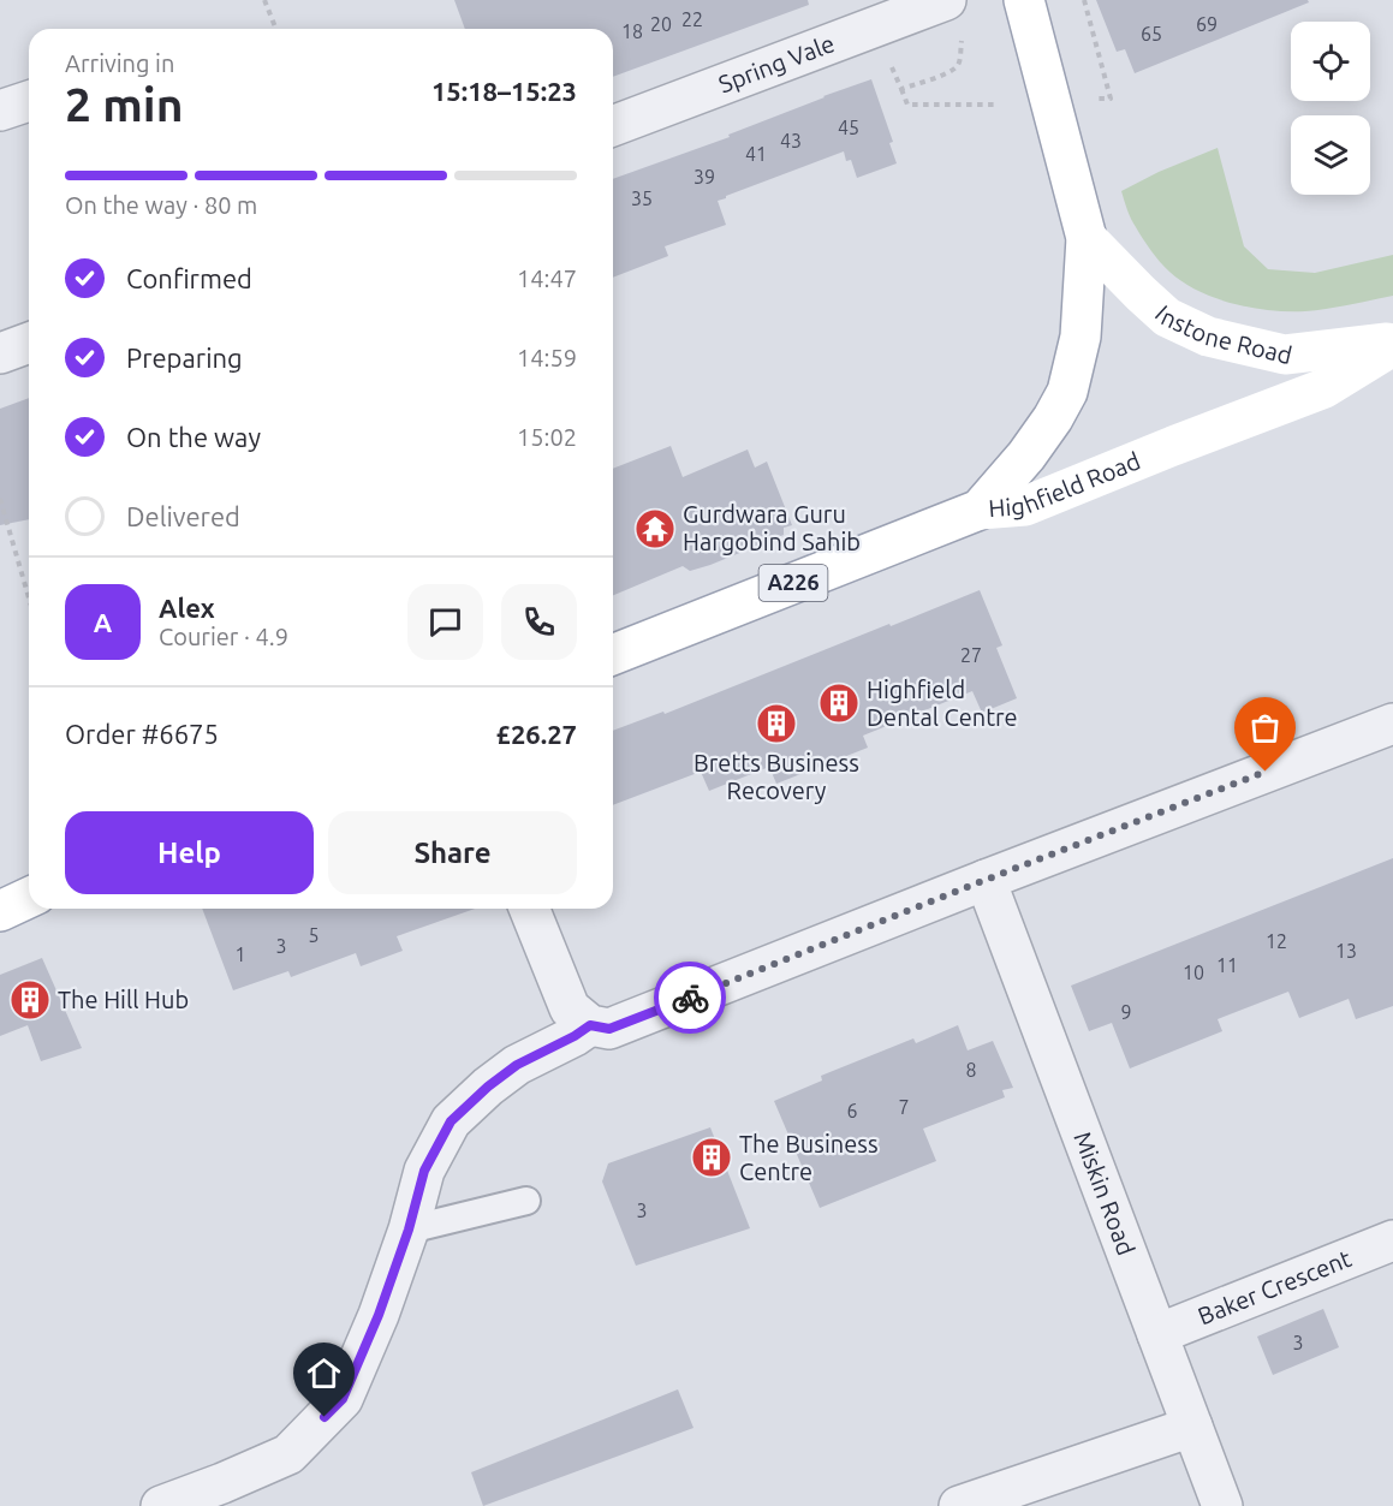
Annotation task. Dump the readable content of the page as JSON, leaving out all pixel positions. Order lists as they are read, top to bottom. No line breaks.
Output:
{"streets":{"main road":["Instone Road","Highfield Road","A226"],"street":["Spring Vale","Miskin Road","Baker Crescent"]},"crossings":[["Instone Road","Highfield Road"],["Instone Road","A226"],["Highfield Road","A226"],["Miskin Road","Baker Crescent"]],"places":{"temple":["Gurdwara Guru Hargobind Sahib"],"building":["Highfield Dental Centre","Bretts Business Recovery","The Hill Hub","The Business Centre"]},"house_numbers":["22","20","69","18","65","45","43","41","39","35","27","5","12","3","13","1","11","10","9","8","7","6","3","3"],"page":{"heading":["2 min","Arriving in","15:18–15:23"],"panel":["Alex","Courier · 4.9","Order #6675","£26.27"],"bar":"On the way · 80 m","list":[["Confirmed","14:47"],["Preparing","14:59"],["On the way","15:02"],"Delivered"],"round":"A","buttons":["Help","Share"]}}
